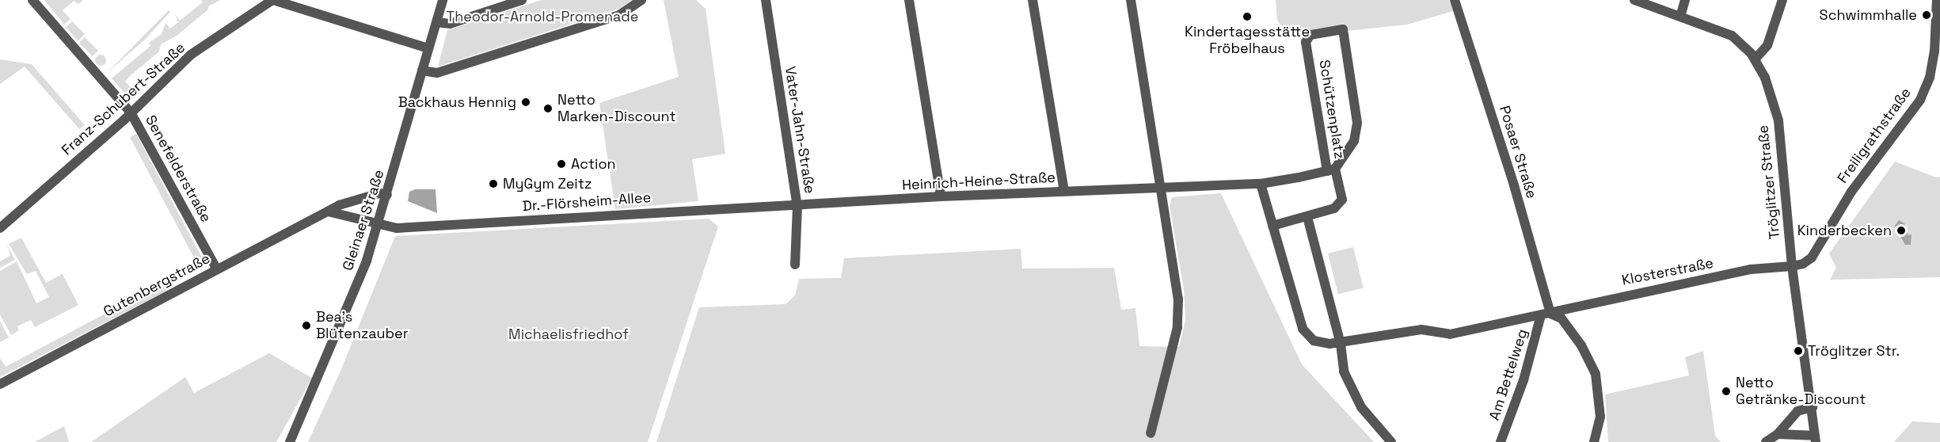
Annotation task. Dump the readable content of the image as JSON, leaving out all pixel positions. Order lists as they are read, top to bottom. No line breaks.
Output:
{"streets":{"street":["Franz-Schubert-Straße","Schützenplatz","Vater-Jahn-Straße","Freiligrathstraße","Posaer Straße","Senefelderstraße","Heinrich-Heine-Straße","Tröglitzer Straße","Dr.-Flörsheim-Allee","Gleinaer Straße","Klosterstraße","Gutenbergstraße","Am Bettelweg"]},"crossings":[["Franz-Schubert-Straße","Senefelderstraße"],["Schützenplatz","Heinrich-Heine-Straße"],["Vater-Jahn-Straße","Heinrich-Heine-Straße"],["Vater-Jahn-Straße","Dr.-Flörsheim-Allee"],["Freiligrathstraße","Tröglitzer Straße"],["Freiligrathstraße","Klosterstraße"],["Posaer Straße","Klosterstraße"],["Posaer Straße","Am Bettelweg"],["Senefelderstraße","Gutenbergstraße"],["Heinrich-Heine-Straße","Dr.-Flörsheim-Allee"],["Tröglitzer Straße","Klosterstraße"],["Dr.-Flörsheim-Allee","Gleinaer Straße"],["Gleinaer Straße","Gutenbergstraße"],["Klosterstraße","Am Bettelweg"]],"parks":["Theodor-Arnold-Promenade","Michaelisfriedhof"],"places":["Schwimmhalle","Kindertagesstätte Fröbelhaus","Backhaus Hennig","Netto Marken-Discount","Action","MyGym Zeitz","Kinderbecken","Bea's Blütenzauber","Tröglitzer Str.","Netto Getränke-Discount"]}
